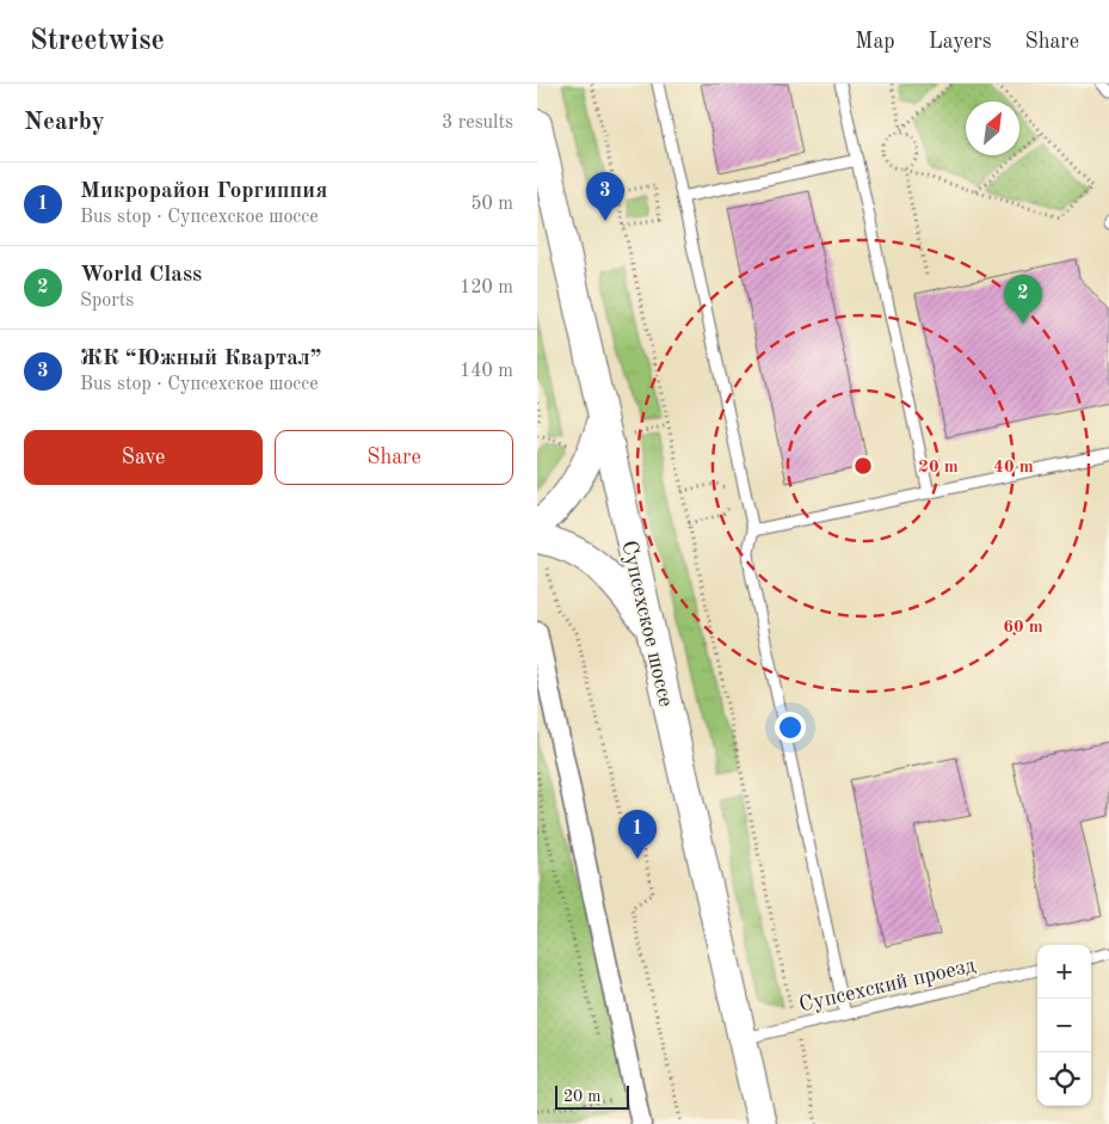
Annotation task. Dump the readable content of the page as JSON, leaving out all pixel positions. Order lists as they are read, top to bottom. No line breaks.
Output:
{"streets":{"main road":["Супсехское шоссе"],"lane":["Супсехский проезд"]},"crossings":[["Супсехское шоссе","Супсехский проезд"]],"scale_bar":"20 m","north":"top right","page":{"header":"Streetwise","nav":["Map","Layers","Share"],"heading":["Nearby","3 results"],"list":[{"mark":"1","name":"Микрорайон Горгиппия","note":"Bus stop · Супсехское шоссе","value":"50 m"},{"mark":"2","name":"World Class","note":"Sports","value":"120 m"},{"mark":"3","name":"ЖК “Южный Квартал”","note":"Bus stop · Супсехское шоссе","value":"140 m"}],"pins":["3","2","1"],"buttons":["Save","Share"],"map_buttons":["+","−"],"scale":"20 m"},"rings":["20 m","40 m","60 m"]}
